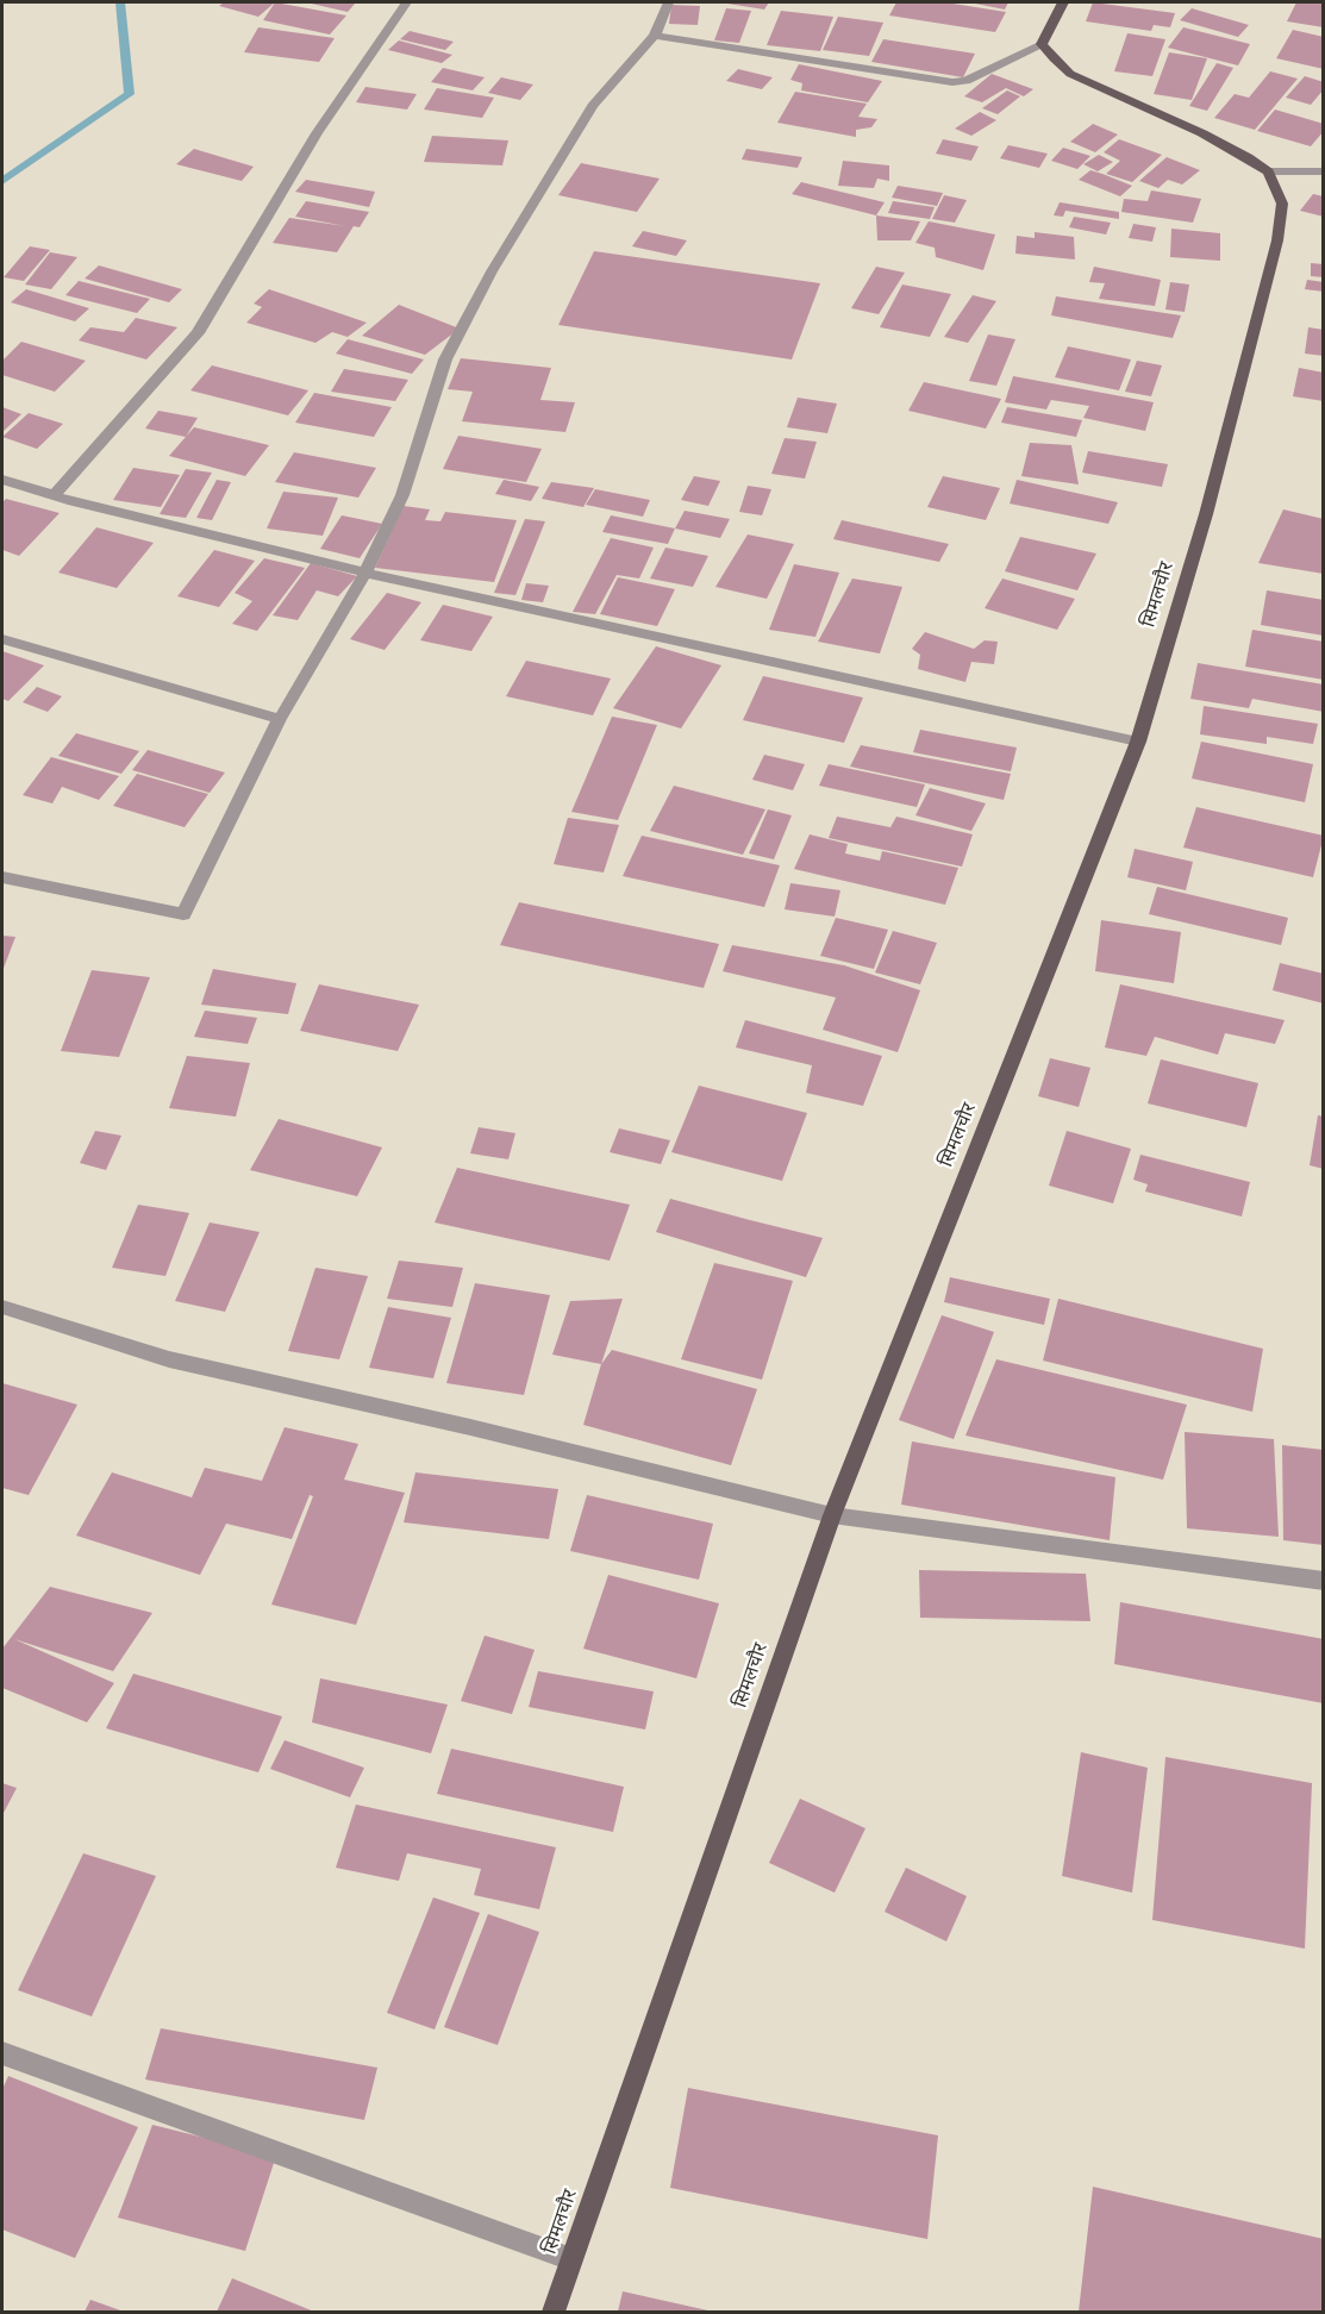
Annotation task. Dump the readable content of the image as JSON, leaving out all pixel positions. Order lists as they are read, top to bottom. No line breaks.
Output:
{"streets":{"main road":["सिमलचौर"]}}
